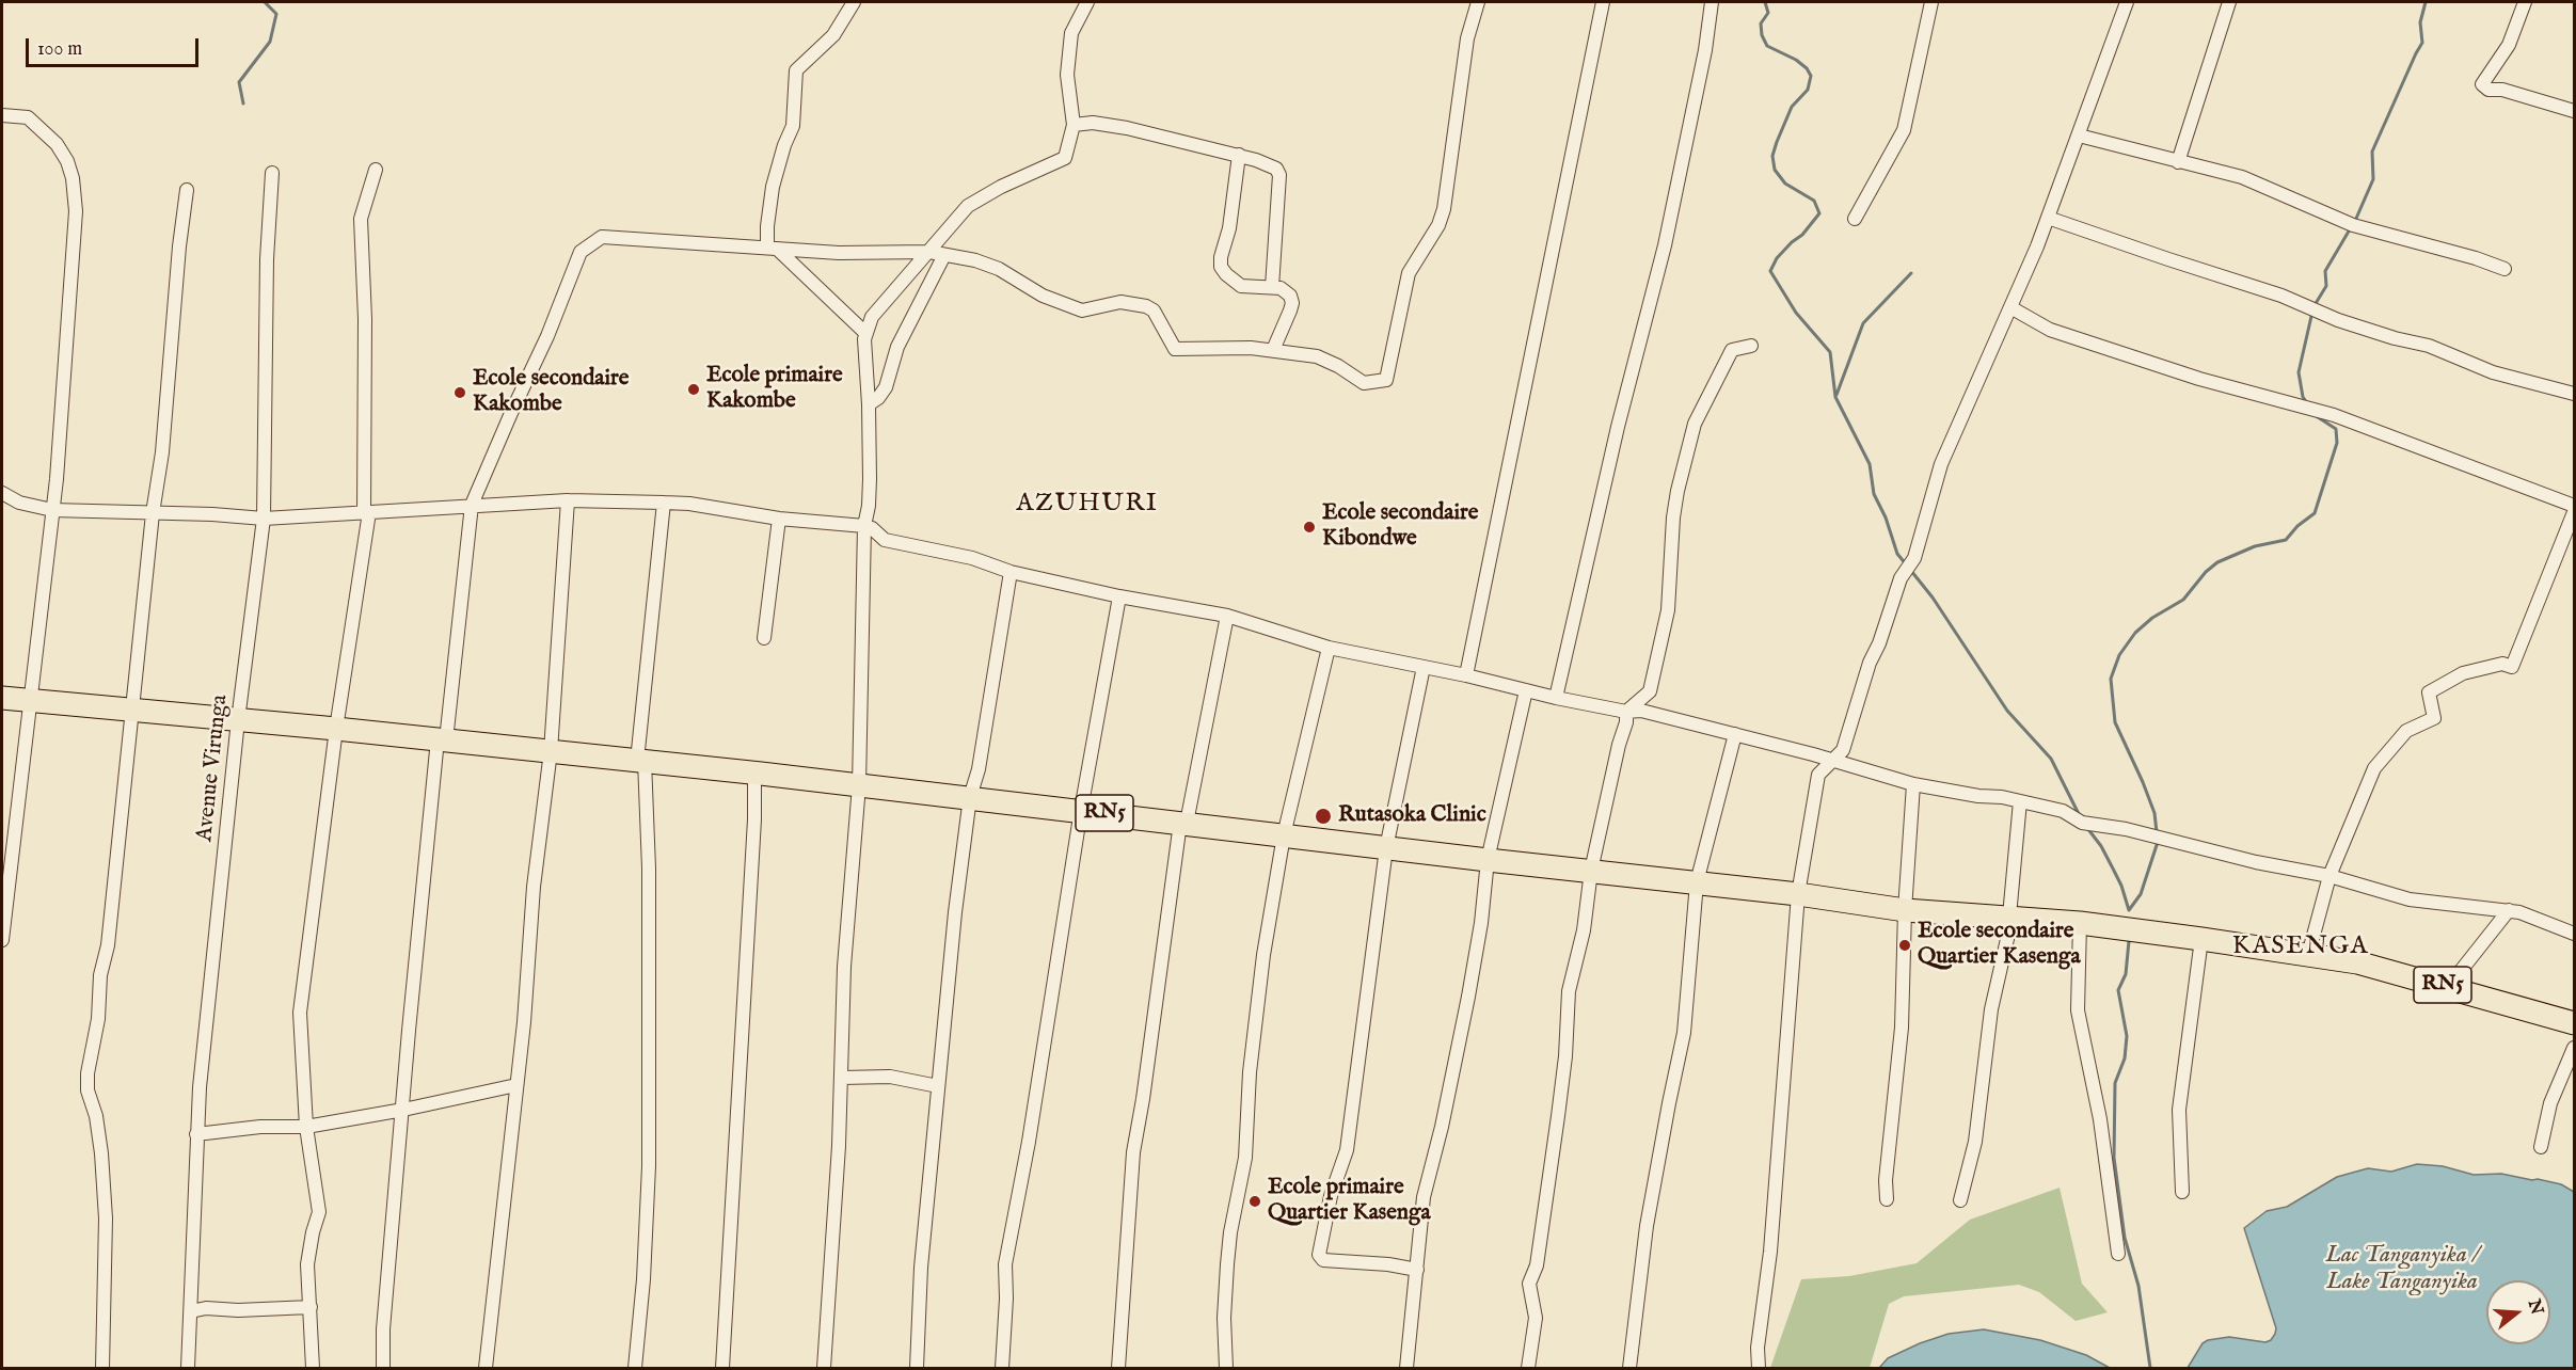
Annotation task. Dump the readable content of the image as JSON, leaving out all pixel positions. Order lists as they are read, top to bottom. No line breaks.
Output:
{"streets":{"highway":["RN5"],"street":["Avenue Virunga"]},"crossings":[["Avenue Virunga","RN5"]],"districts":["AZUHURI","KASENGA"],"water":["Lac Tanganyika / Lake Tanganyika"],"places":["Ecole primaire Kakombe","Ecole secondaire Kakombe","Ecole secondaire Kibondwe","Rutasoka Clinic","Ecole secondaire Quartier Kasenga","Ecole primaire Quartier Kasenga"],"scale_bar":"100 m","north":"right"}
